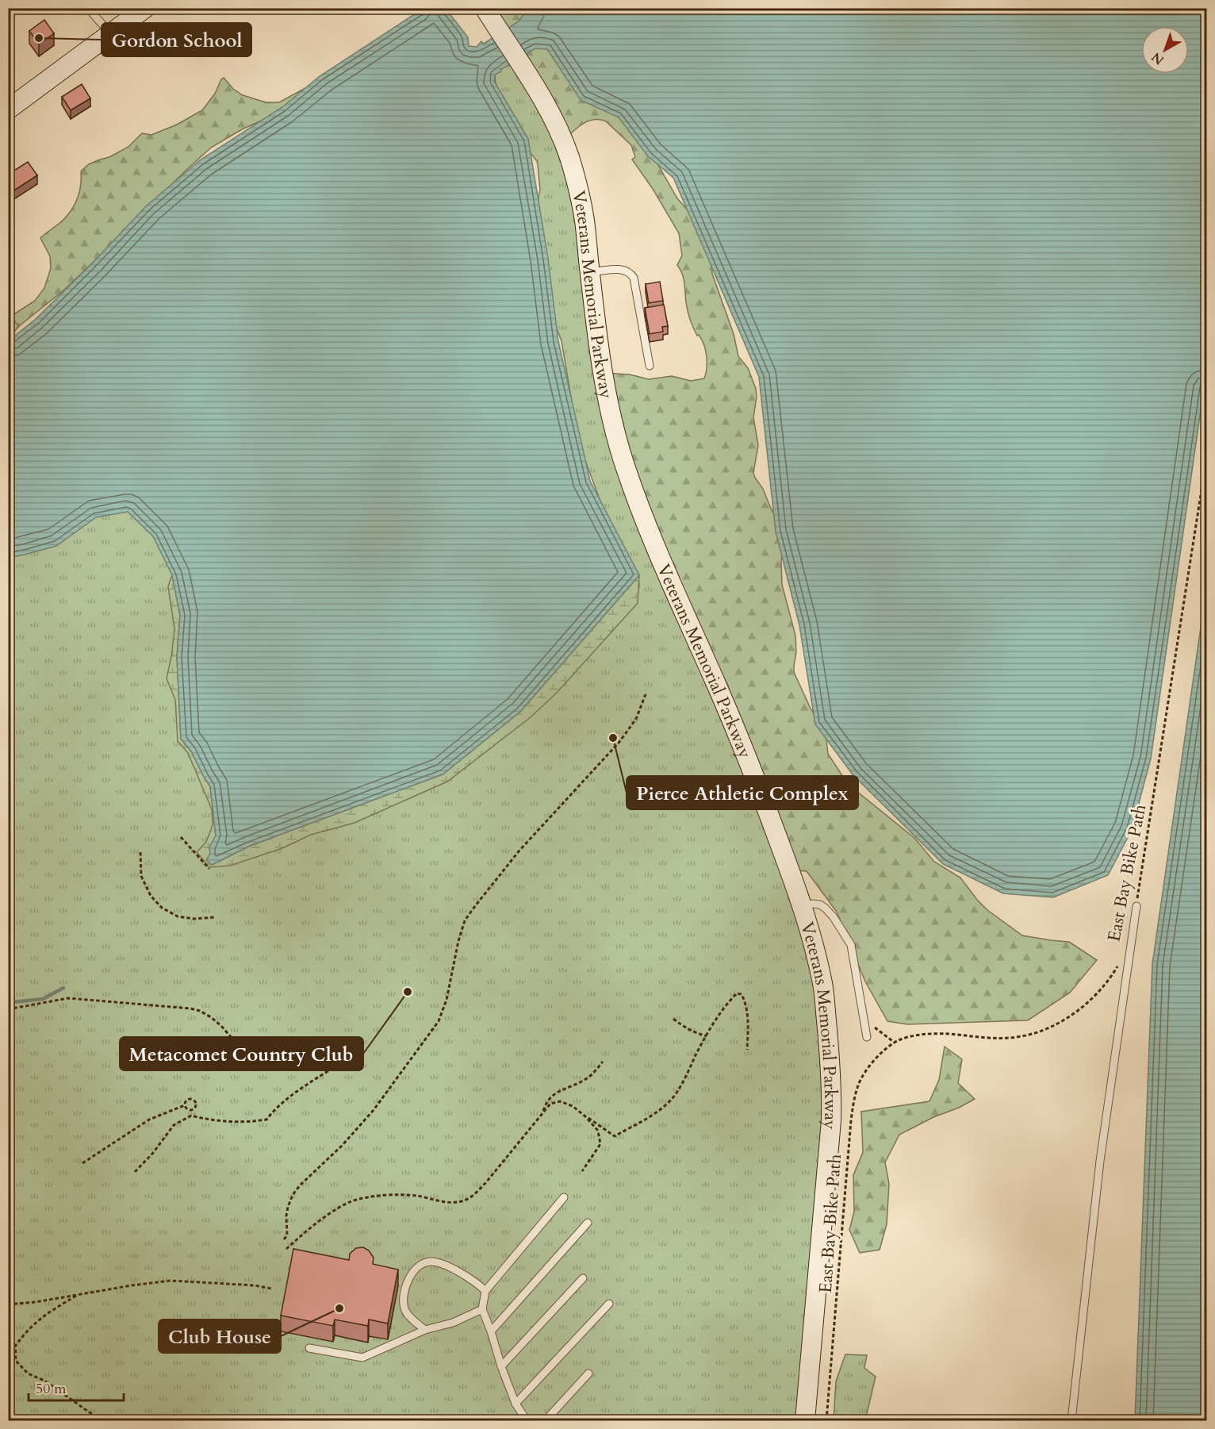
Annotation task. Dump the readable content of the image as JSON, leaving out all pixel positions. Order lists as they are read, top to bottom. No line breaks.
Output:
{"streets":{"main road":["Veterans Memorial Parkway"],"path":["East Bay Bike Path"]},"places":["Gordon School","Pierce Athletic Complex","Metacomet Country Club","Club House"],"scale_bar":"50 m","north":"bottom left"}
